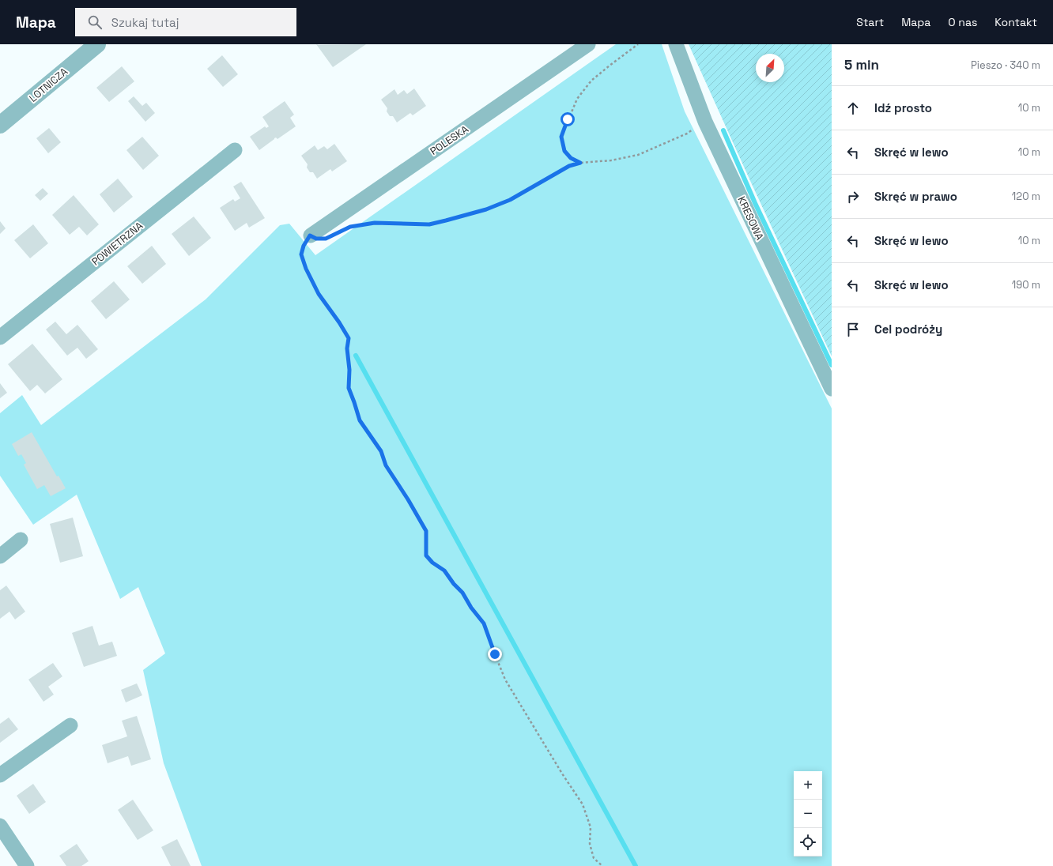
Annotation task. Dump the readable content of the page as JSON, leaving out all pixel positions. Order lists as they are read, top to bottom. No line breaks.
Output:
{"streets":{"street":["LOTNICZA","POLESKA","KRESOWA","POWIETRZNA"]},"north":"top right","page":{"header":"Mapa","search":"Szukaj tutaj","nav":["Start","Mapa","O nas","Kontakt"],"heading":["5 min","Pieszo · 340 m"],"list":[["Idź prosto","10 m"],["Skręć w lewo","10 m"],["Skręć w prawo","120 m"],["Skręć w lewo","10 m"],["Skręć w lewo","190 m"],"Cel podróży"],"map_buttons":["+","−"]}}
